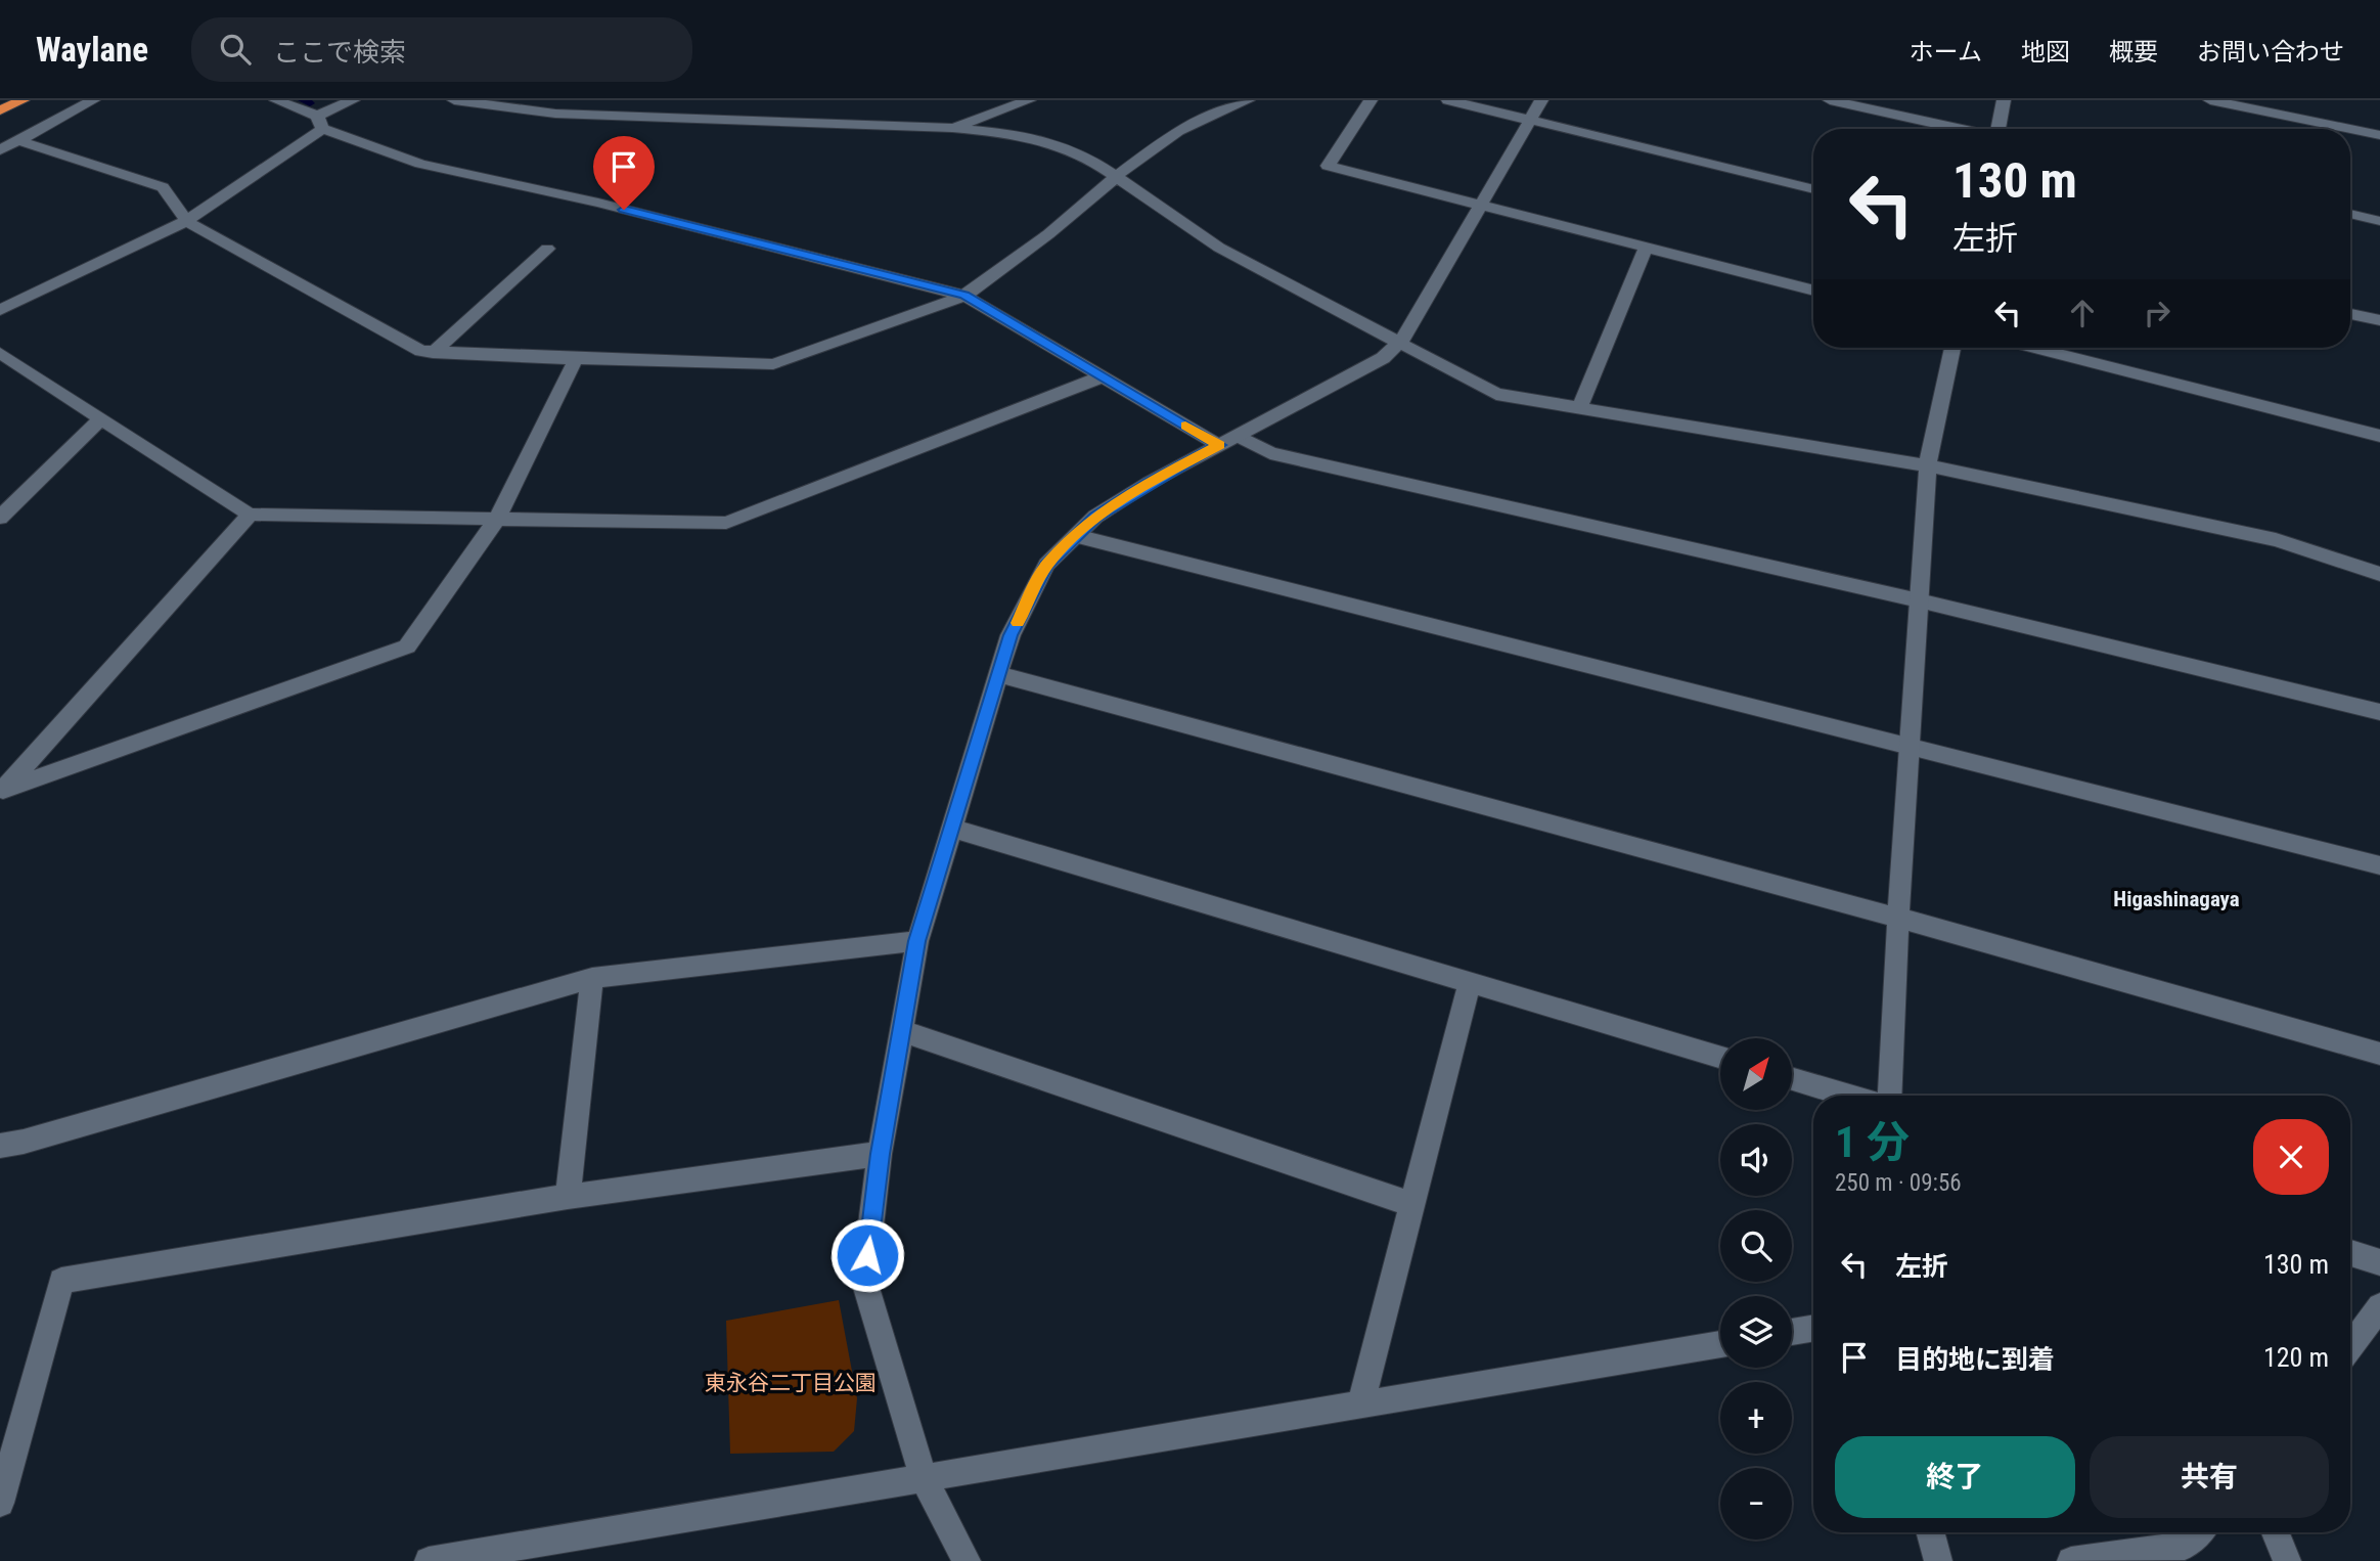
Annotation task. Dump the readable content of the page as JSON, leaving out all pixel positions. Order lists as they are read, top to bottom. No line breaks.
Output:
{"districts":["Higashinagaya"],"parks":["東永谷二丁目公園"],"north":"top right","page":{"header":"Waylane","search":"ここで検索","nav":["ホーム","地図","概要","お問い合わせ"],"turn":["130 m","左折"],"map_buttons":["+","−"],"heading":["1 分","250 m · 09:56"],"list":[{"name":"左折","value":"130 m"},{"name":"目的地に到着","value":"120 m"}],"buttons":["終了","共有"]}}
